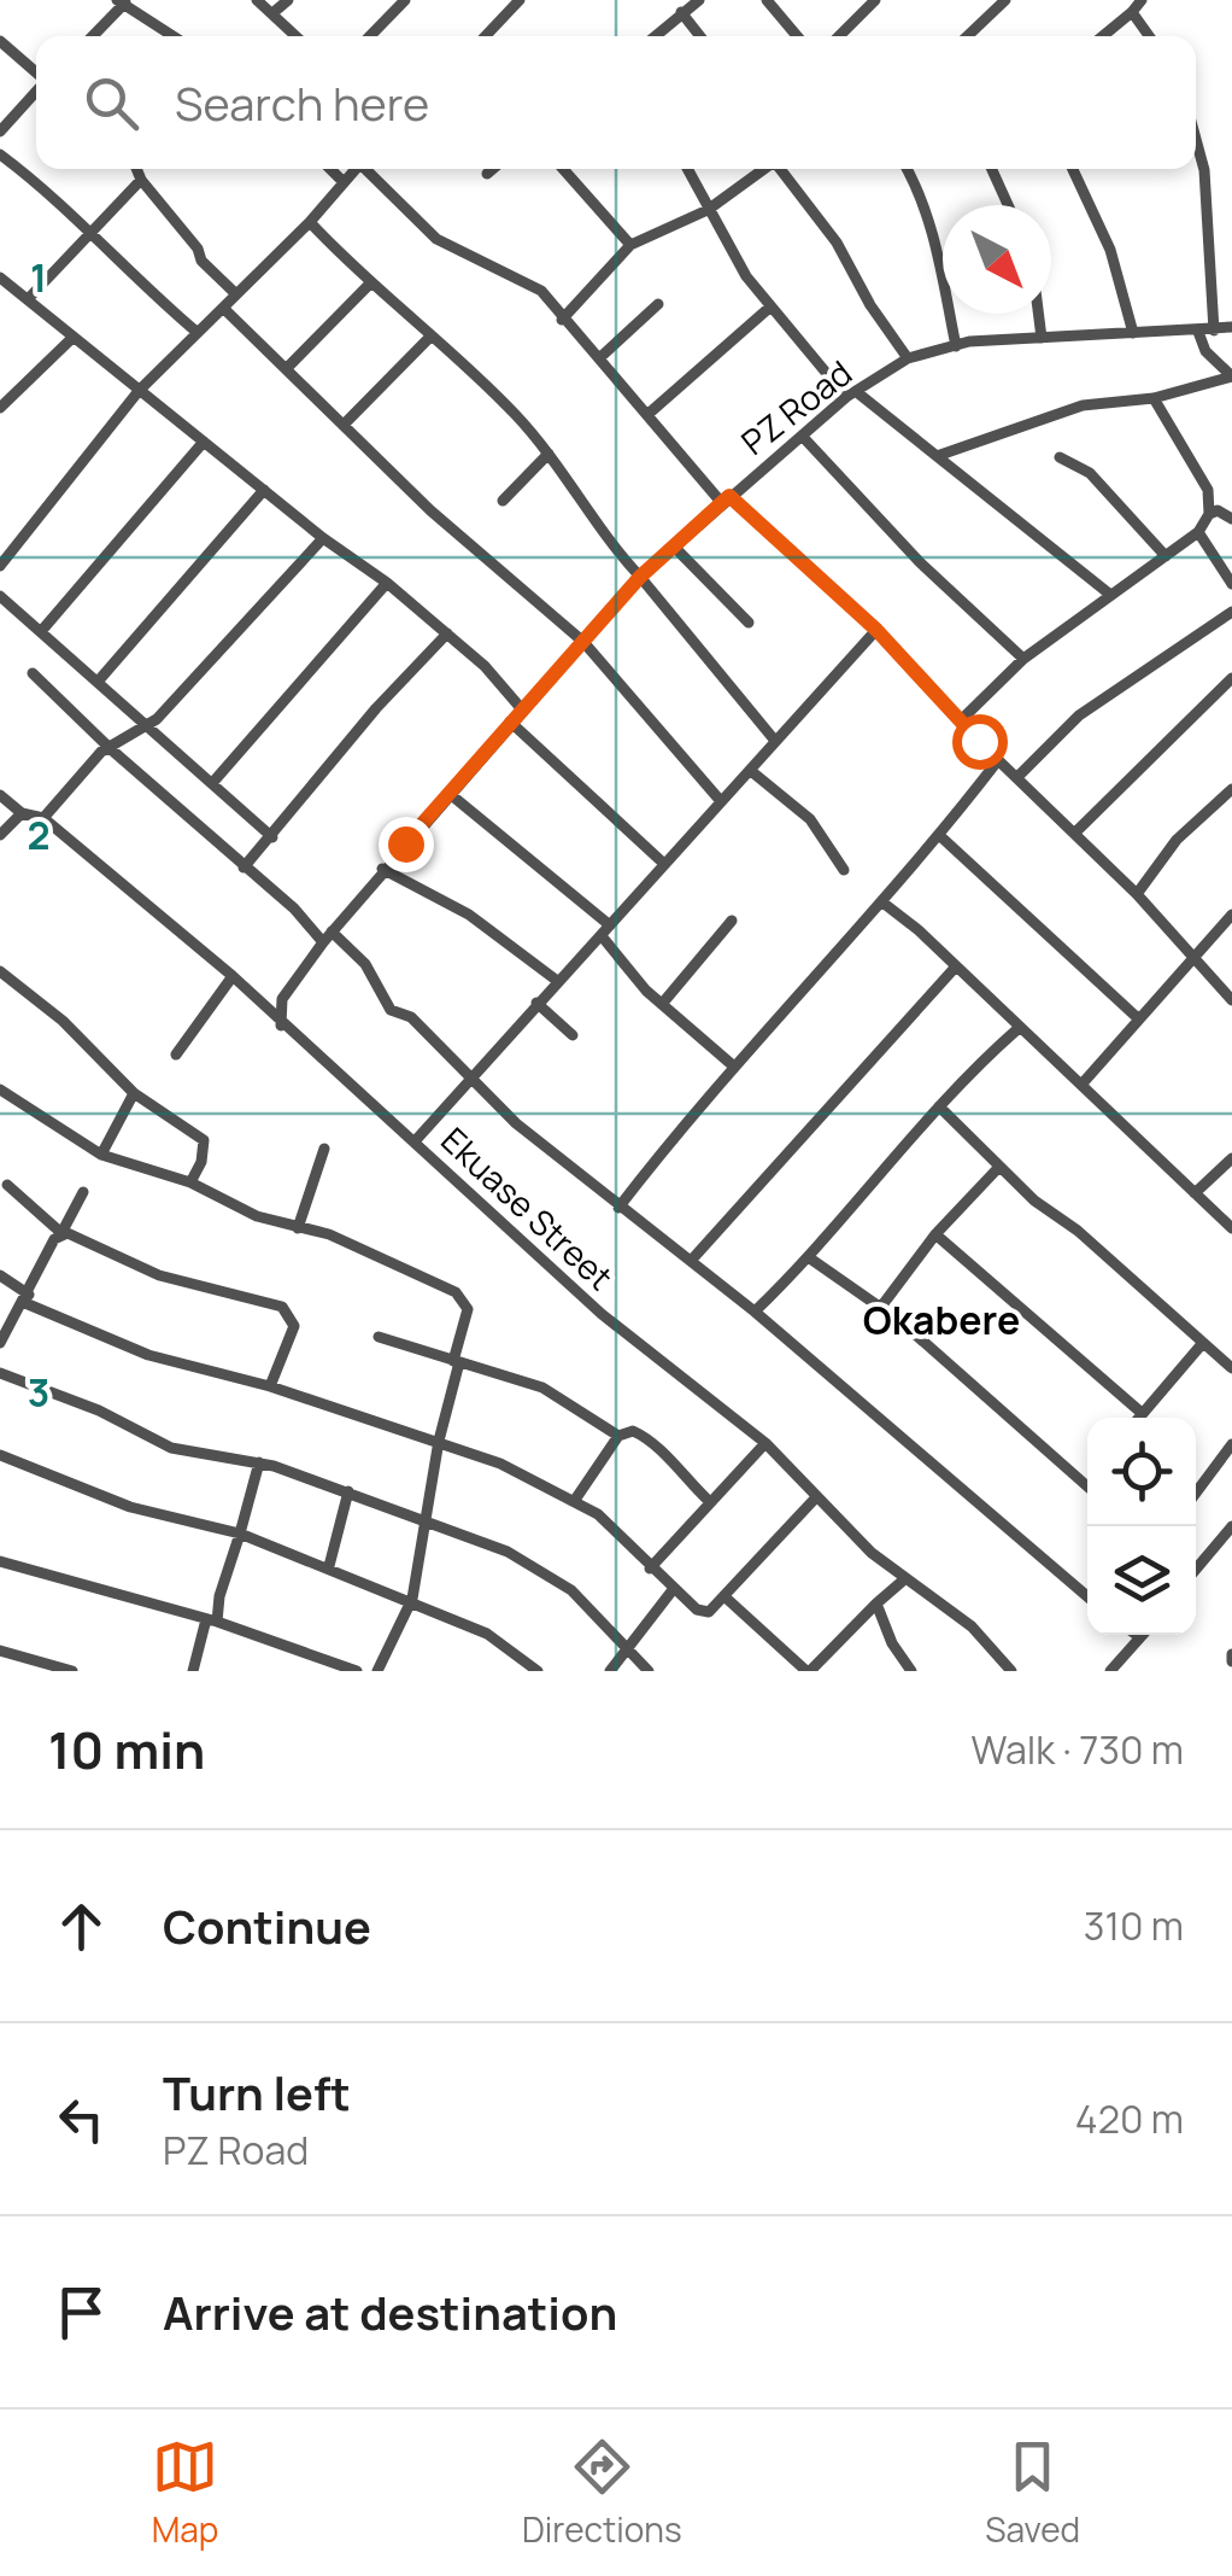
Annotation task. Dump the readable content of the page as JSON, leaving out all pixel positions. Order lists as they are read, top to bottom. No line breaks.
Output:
{"streets":{"street":["PZ Road","Ekuase Street"]},"crossings":[["PZ Road","Ekuase Street"]],"districts":["Okabere"],"north":"bottom right","page":{"search":"Search here","heading":["10 min","Walk · 730 m"],"list":[["Continue","310 m"],["Turn left","PZ Road","420 m"],"Arrive at destination"],"nav":["Map","Directions","Saved"]},"grid":{"rows":["1","2","3"]}}
